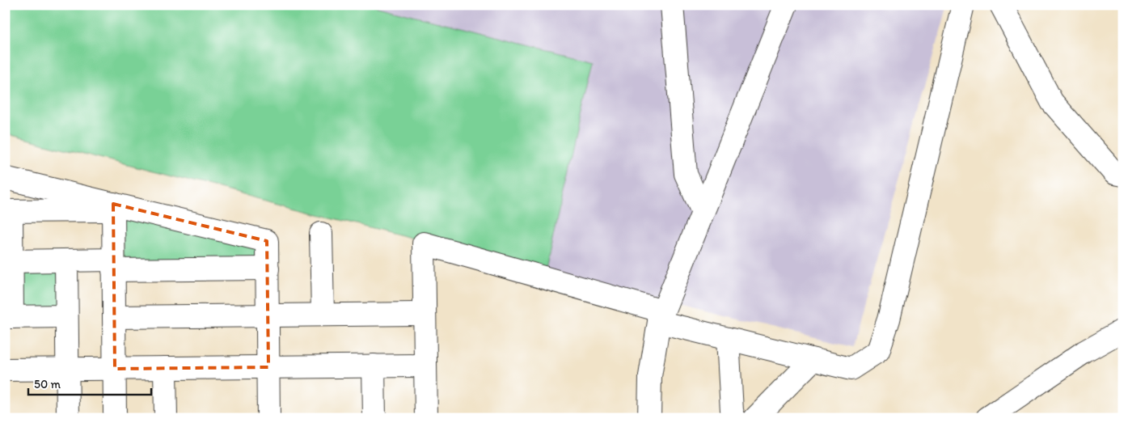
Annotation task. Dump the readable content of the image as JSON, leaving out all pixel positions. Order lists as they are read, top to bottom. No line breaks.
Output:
{"scale_bar":"50 m"}
